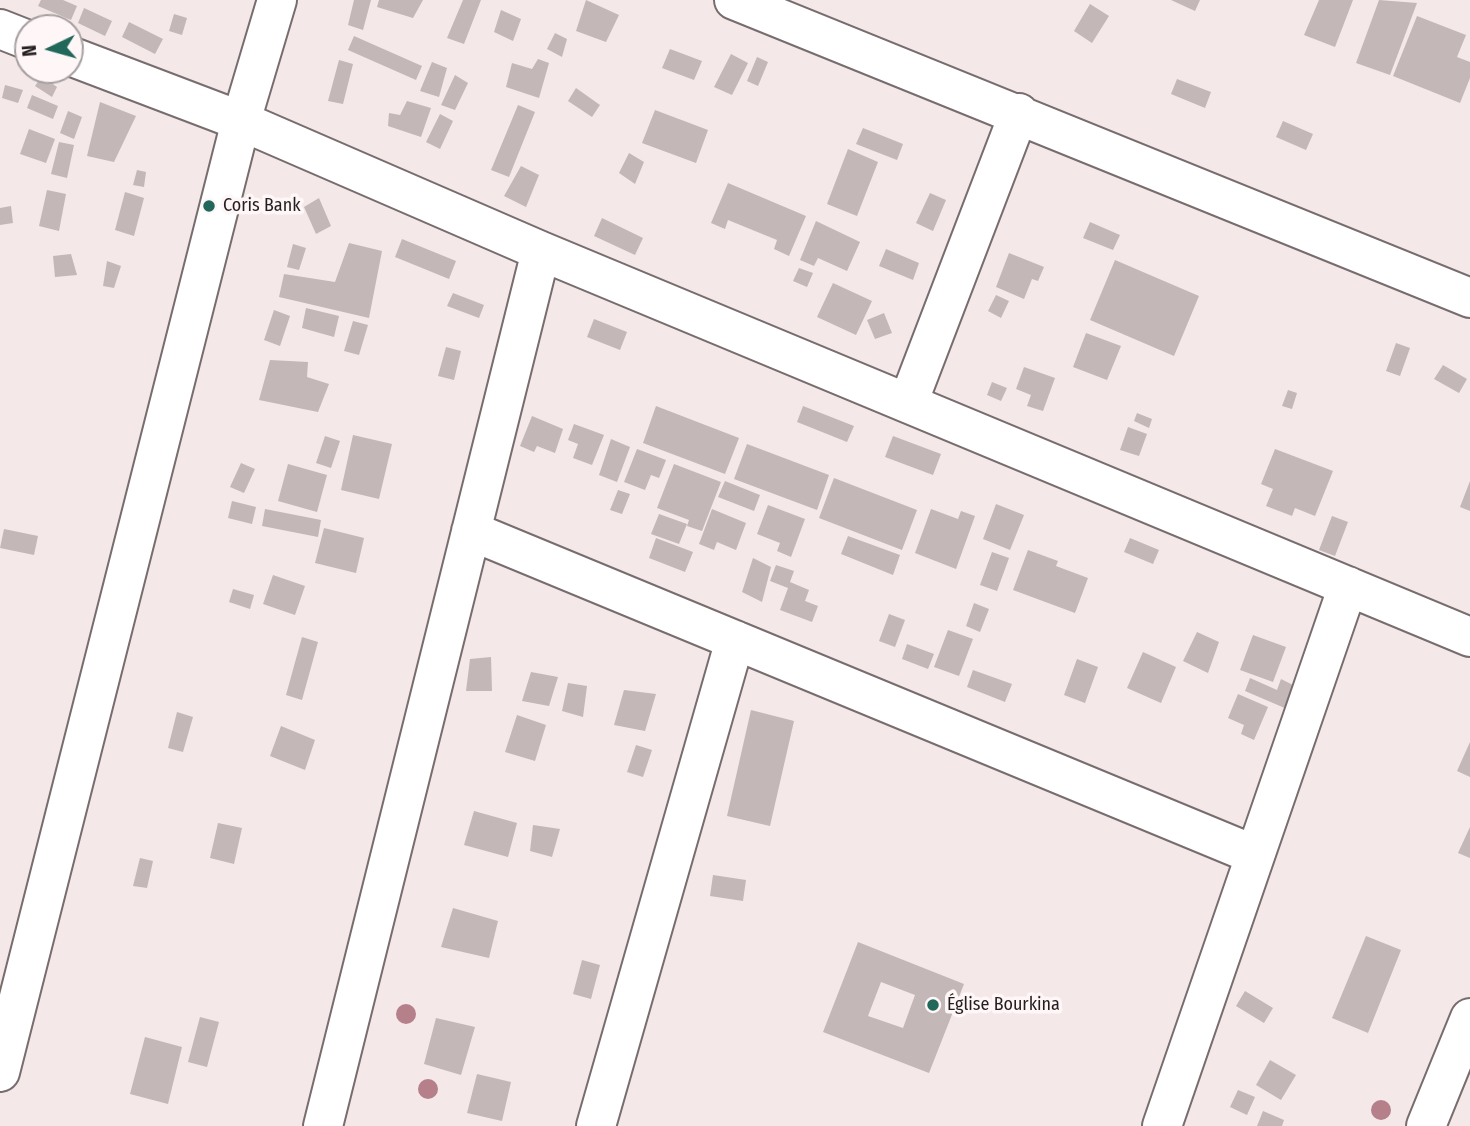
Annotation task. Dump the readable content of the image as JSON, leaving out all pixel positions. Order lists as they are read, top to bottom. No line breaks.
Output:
{"places":["Coris Bank","Église Bourkina"],"north":"left"}
